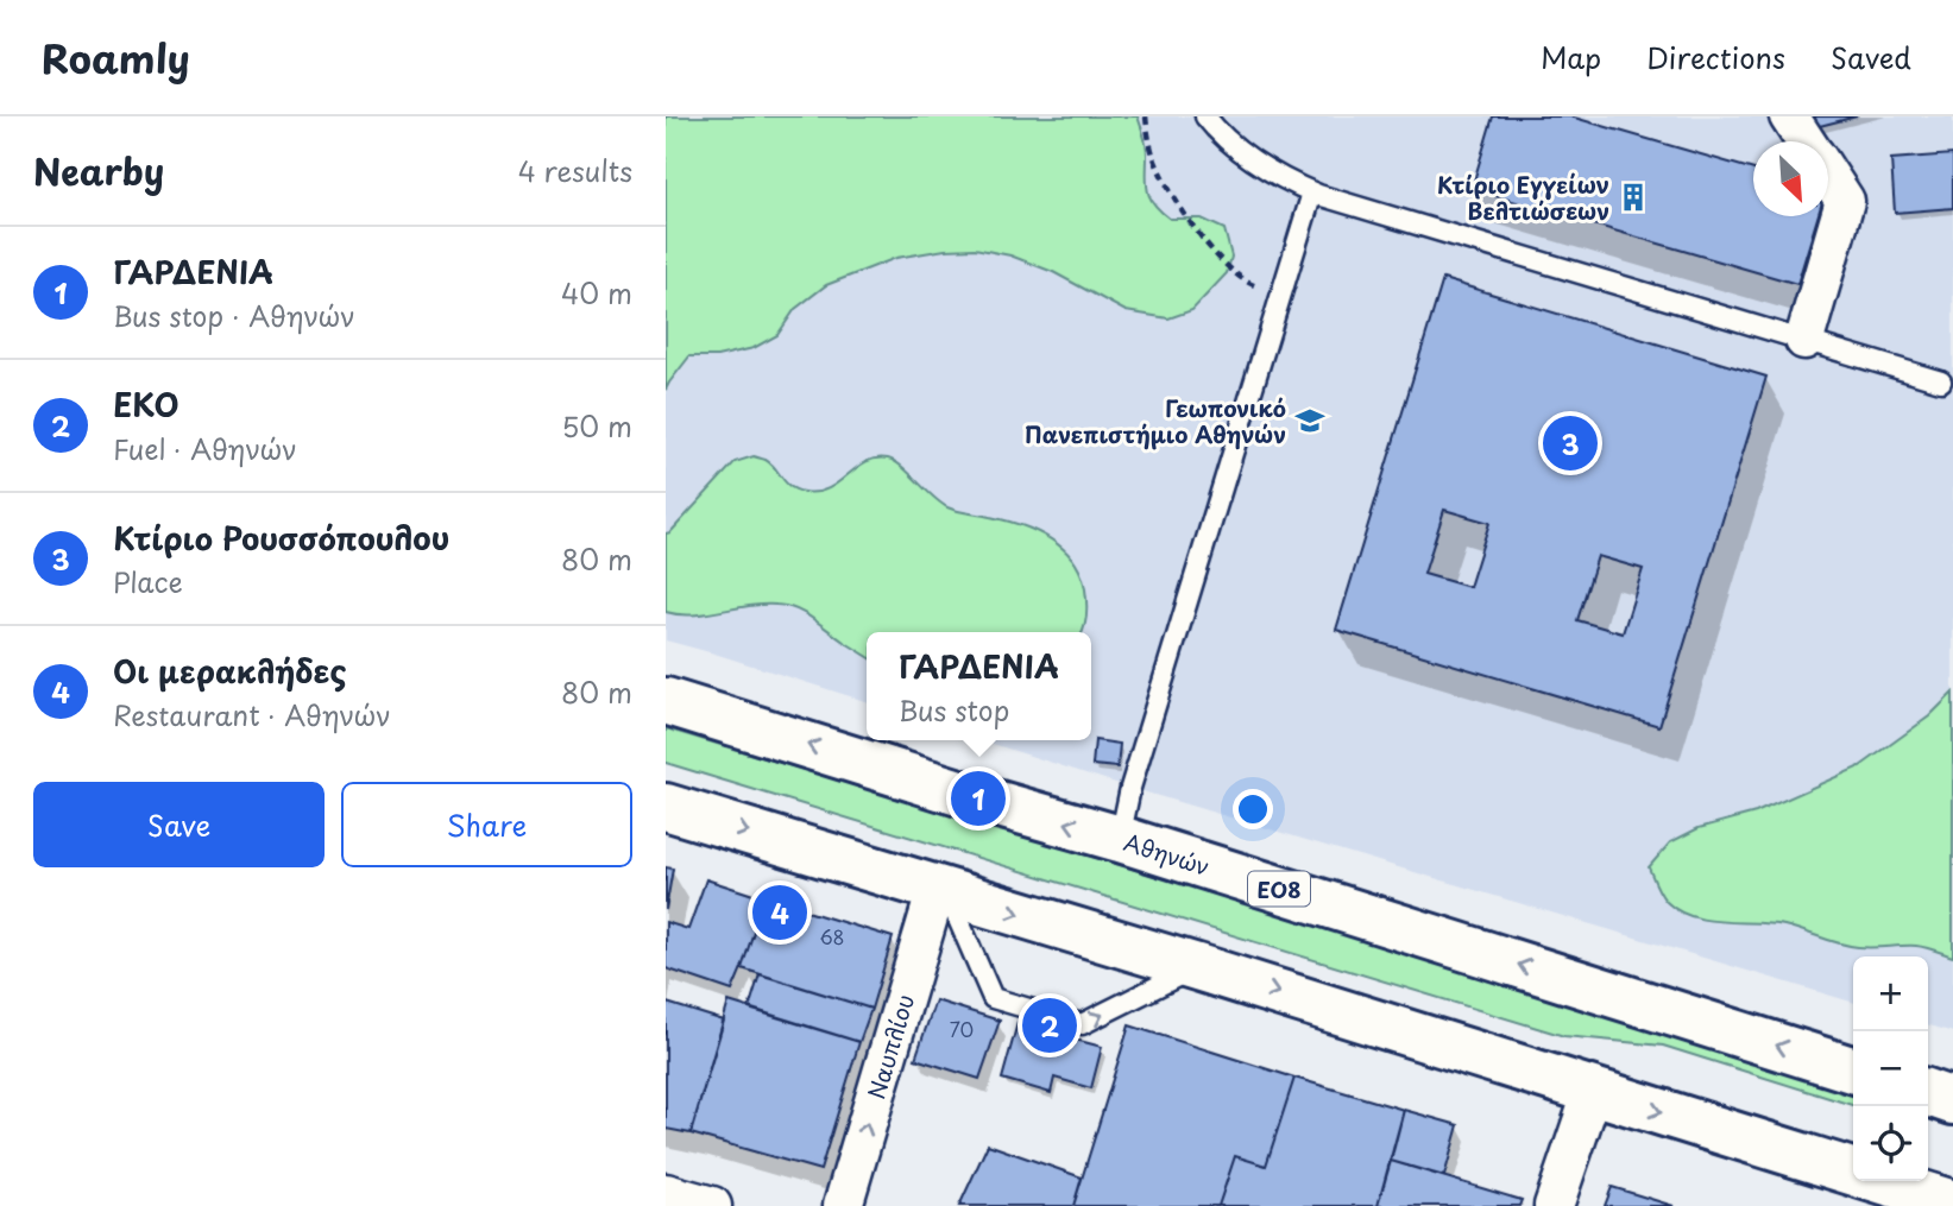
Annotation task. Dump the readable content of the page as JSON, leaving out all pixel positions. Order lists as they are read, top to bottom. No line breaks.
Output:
{"streets":{"highway":["Αθηνών","ΕΟ8"],"street":["Ναυπλίου"]},"one_way":["Ναυπλίου"],"places":{"building":["Κτίριο Εγγείων Βελτιώσεων"],"school or university":["Γεωπονικό Πανεπιστήμιο Αθηνών"]},"house_numbers":["68","70"],"north":"bottom right","page":{"header":"Roamly","nav":["Map","Directions","Saved"],"heading":["Nearby","4 results"],"list":[{"mark":"1","name":"ΓΑΡΔΕΝΙΑ","note":"Bus stop · Αθηνών","value":"40 m"},{"mark":"2","name":"EKO","note":"Fuel · Αθηνών","value":"50 m"},{"mark":"3","name":"Κτίριο Ρουσσόπουλου","note":"Place","value":"80 m"},{"mark":"4","name":"Οι μερακλήδες","note":"Restaurant · Αθηνών","value":"80 m"}],"pins":["3","1","4","2"],"popup":["ΓΑΡΔΕΝΙΑ","Bus stop"],"buttons":["Save","Share"],"map_buttons":["+","−"]}}
